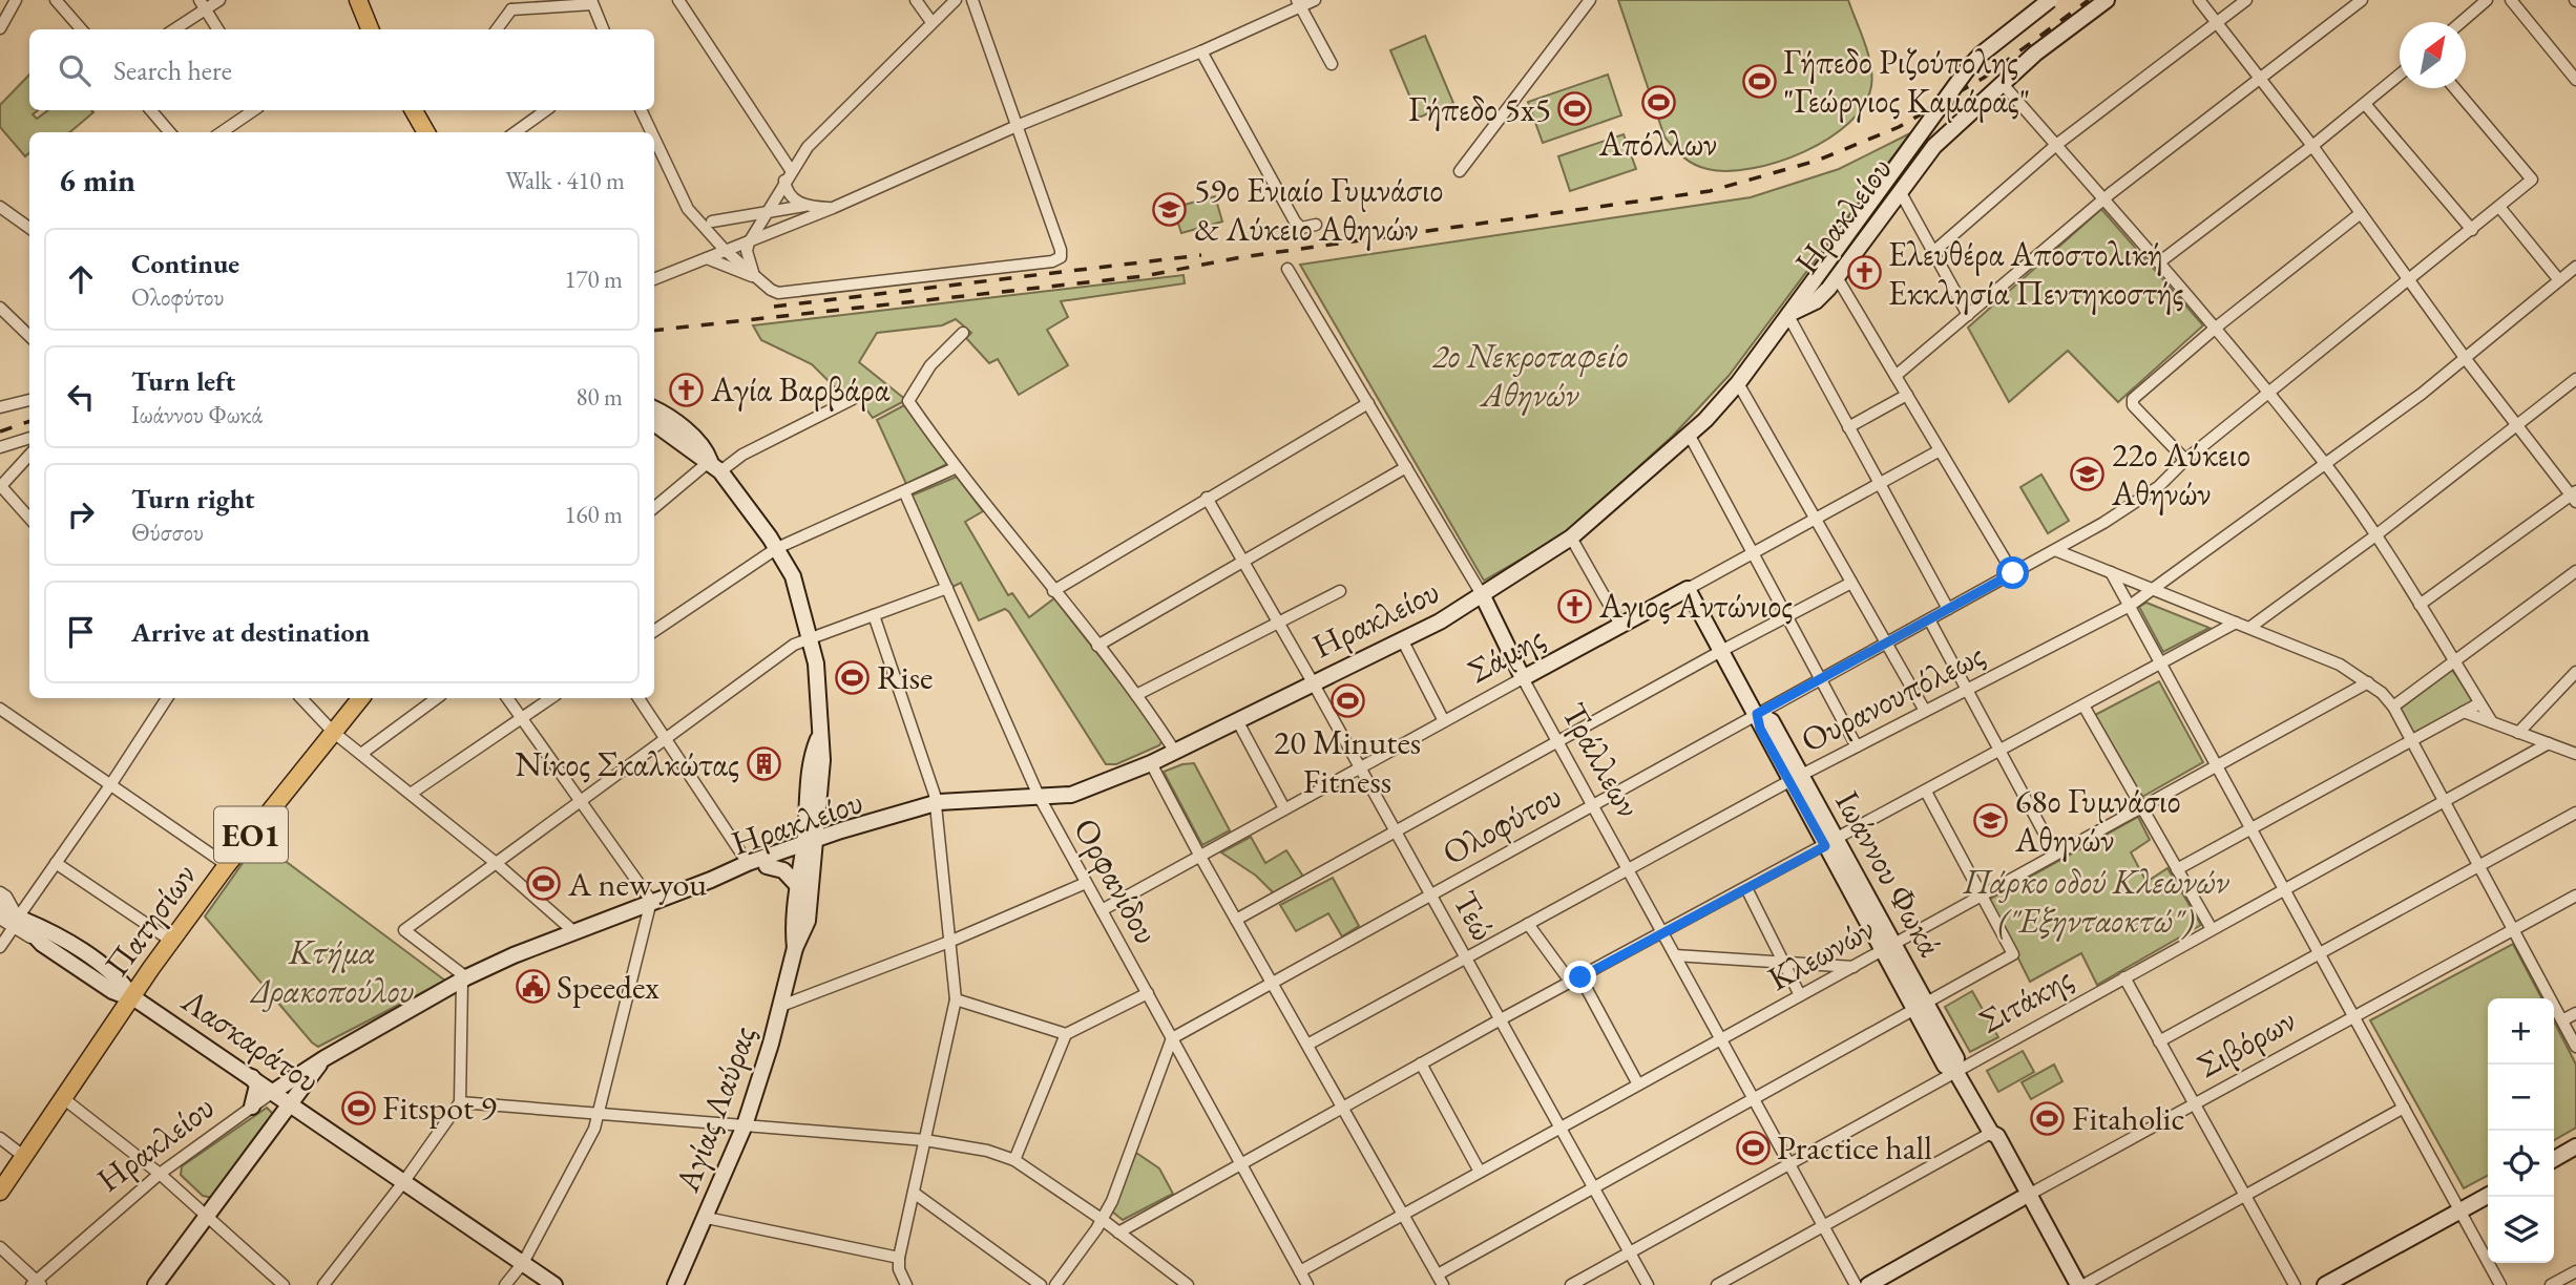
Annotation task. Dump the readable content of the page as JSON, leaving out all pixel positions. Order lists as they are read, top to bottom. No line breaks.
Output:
{"streets":{"main road":["ΕΟ1","Πατησίων"],"street":["Ηρακλείου","Σάμης","Ουρανουπόλεως","Τράλλεων","Ολοφύτου","Ιωάννου Φωκά","Ορφανίδου","Τεώ","Κλεωνών","Σιτάκης","Λασκαράτου","Σιβόρων","Αγίας Λαύρας"]},"crossings":[["Ηρακλείου","Τράλλεων"],["Ηρακλείου","Ορφανίδου"],["Ηρακλείου","Τεώ"],["Ηρακλείου","Λασκαράτου"],["Ηρακλείου","Αγίας Λαύρας"],["Σάμης","Τράλλεων"],["Σάμης","Ιωάννου Φωκά"],["Σάμης","Ορφανίδου"],["Σάμης","Τεώ"],["Ουρανουπόλεως","Τράλλεων"],["Ουρανουπόλεως","Ιωάννου Φωκά"],["Ουρανουπόλεως","Τεώ"],["Τράλλεων","Ολοφύτου"],["Τράλλεων","Κλεωνών"],["Τράλλεων","Σιτάκης"],["Ολοφύτου","Ιωάννου Φωκά"],["Ολοφύτου","Ορφανίδου"],["Ολοφύτου","Τεώ"],["Ιωάννου Φωκά","Κλεωνών"],["Ιωάννου Φωκά","Σιτάκης"],["Ιωάννου Φωκά","Σιβόρων"],["Ορφανίδου","Κλεωνών"],["Τεώ","Κλεωνών"],["Τεώ","Σιτάκης"],["Πατησίων","Λασκαράτου"]],"parks":["2ο Νεκροταφείο Αθηνών","Πάρκο οδού Κλεωνών (\"Εξηνταοκτώ\")","Κτήμα Δρακοπούλου"],"places":{"sports":["Γήπεδο Ριζούπολης \"Γεώργιος Καμάρας\"","Απόλλων","Γήπεδο 5x5","Rise","20 Μinutes Fitness","A new you","Fitspot 9","Fitaholic","Practice hall"],"school or university":["59ο Ενιαίο Γυμνάσιο & Λύκειο Αθηνών","22ο Λύκειο Αθηνών","68ο Γυμνάσιο Αθηνών"],"church":["Ελευθέρα Αποστολική Εκκλησία Πεντηκοστής","Αγία Βαρβάρα","Αγιος Αντώνιος"],"building":["Νίκος Σκαλκώτας"],"public building":["Speedex"]},"north":"top right","page":{"search":"Search here","heading":["6 min","Walk · 410 m"],"list":[["Continue","Ολοφύτου","170 m"],["Turn left","Ιωάννου Φωκά","80 m"],["Turn right","Θύσσου","160 m"],"Arrive at destination"],"map_buttons":["+","−"]}}
